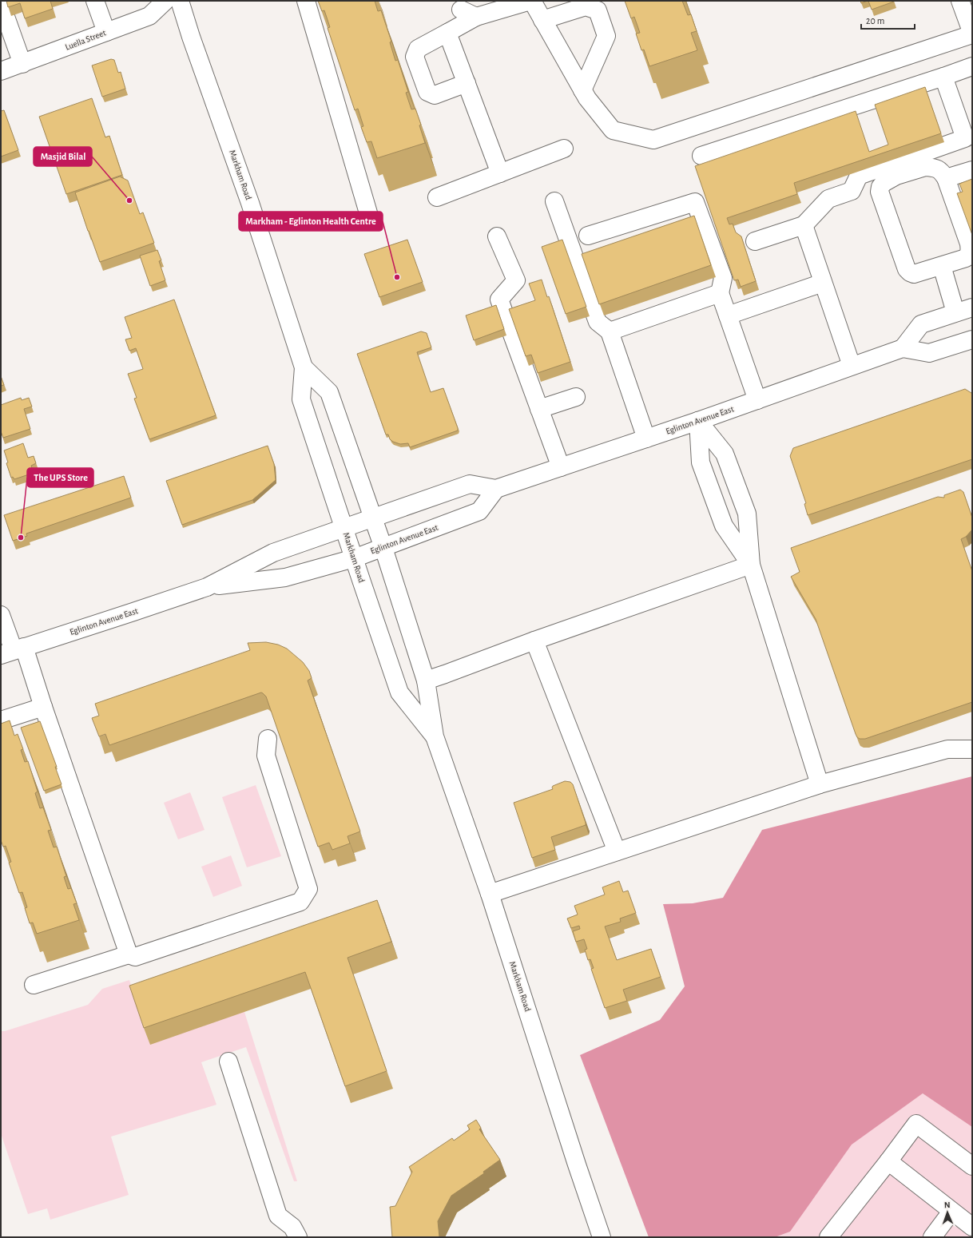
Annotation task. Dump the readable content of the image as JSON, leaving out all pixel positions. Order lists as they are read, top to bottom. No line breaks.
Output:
{"streets":{"main road":["Luella Street","Markham Road","Eglinton Avenue East"]},"crossings":[["Markham Road","Eglinton Avenue East"]],"places":["Masjid Bilal","Markham - Eglinton Health Centre","The UPS Store"],"scale_bar":"20 m","north":"top"}
